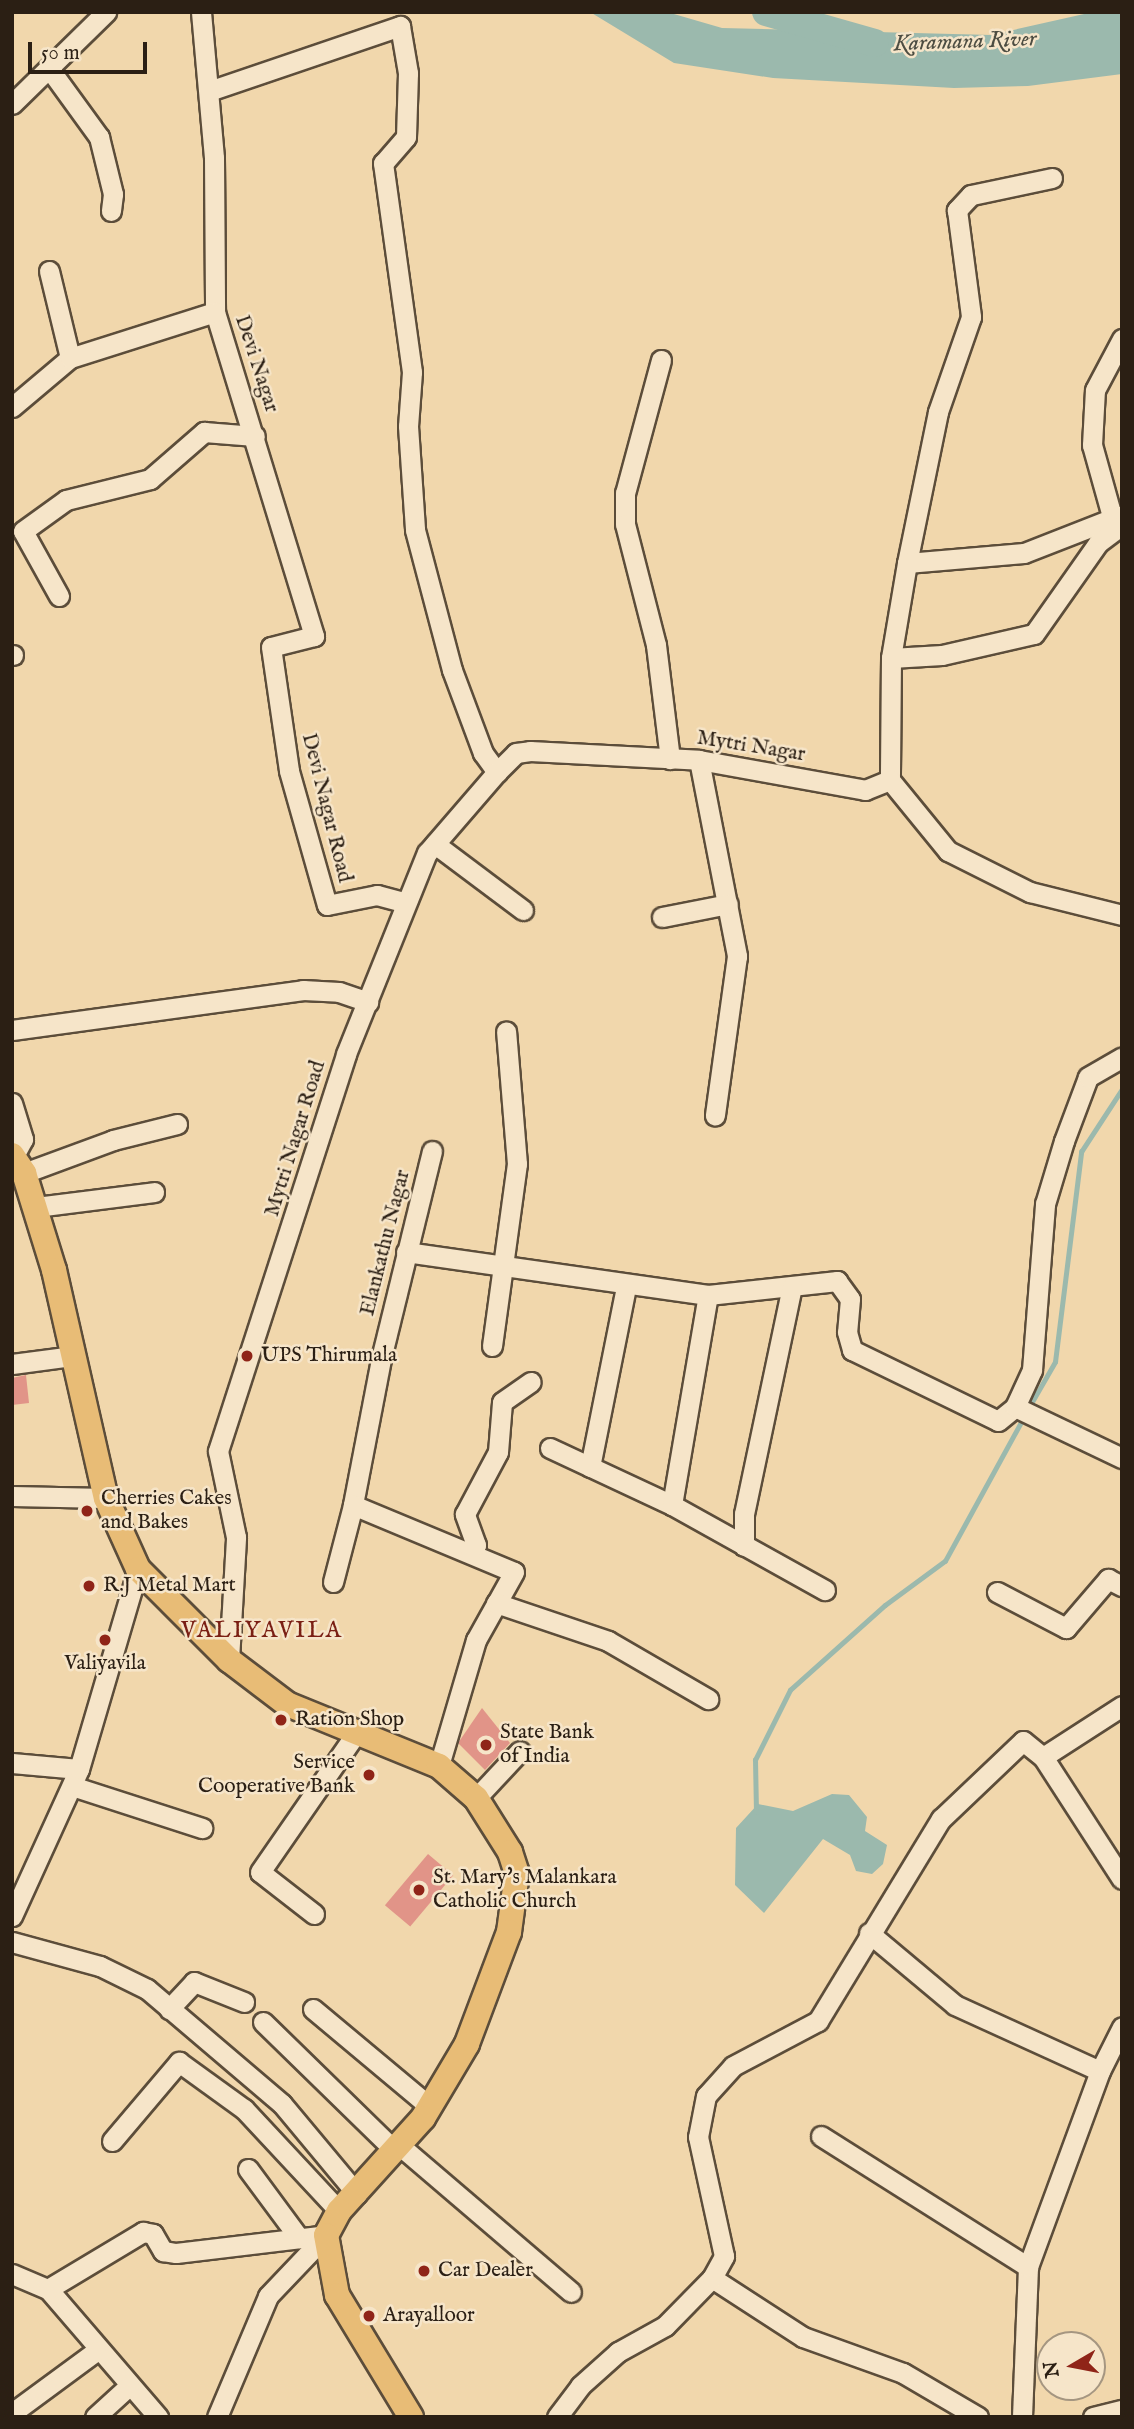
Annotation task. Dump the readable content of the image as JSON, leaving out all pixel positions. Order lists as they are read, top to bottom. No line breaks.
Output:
{"streets":{"street":["Devi Nagar","Mytri Nagar","Devi Nagar Road","Mytri Nagar Road","Elankathu Nagar"]},"crossings":[["Devi Nagar","Devi Nagar Road"],["Mytri Nagar","Mytri Nagar Road"],["Devi Nagar Road","Mytri Nagar Road"]],"districts":["VALIYAVILA"],"water":["Karamana River"],"places":["UPS Thirumala","Cherries Cakes and Bakes","R.J Metal Mart","Valiyavila","Ration Shop","State Bank of India","Service Cooperative Bank","St. Mary's Malankara Catholic Church","Car Dealer","Arayalloor"],"scale_bar":"50 m","north":"left"}
